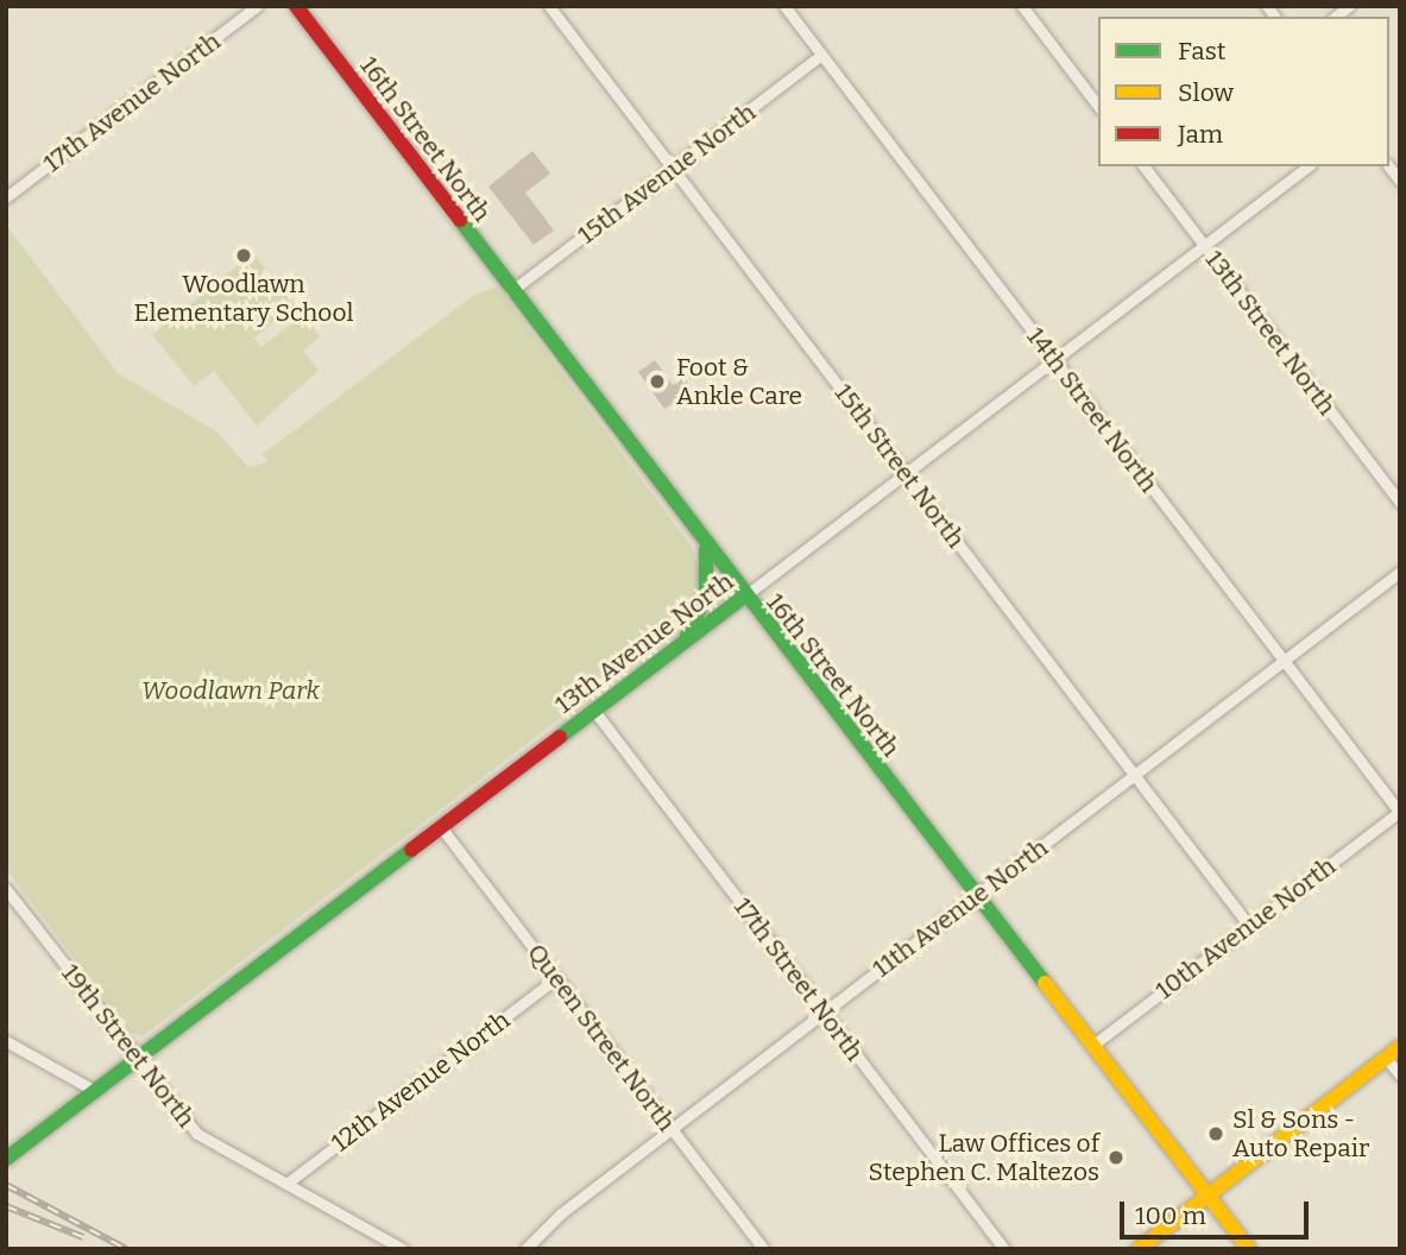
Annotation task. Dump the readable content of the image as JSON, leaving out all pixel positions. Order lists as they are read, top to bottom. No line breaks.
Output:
{"streets":{"street":["17th Avenue North","16th Street North","15th Avenue North","13th Street North","14th Street North","15th Street North","13th Avenue North","11th Avenue North","10th Avenue North","17th Street North","Queen Street North","19th Street North","12th Avenue North"]},"crossings":[["16th Street North","15th Avenue North"],["16th Street North","13th Avenue North"],["16th Street North","11th Avenue North"],["16th Street North","10th Avenue North"],["15th Avenue North","14th Street North"],["15th Avenue North","15th Street North"],["13th Street North","13th Avenue North"],["14th Street North","13th Avenue North"],["14th Street North","11th Avenue North"],["14th Street North","10th Avenue North"],["15th Street North","13th Avenue North"],["15th Street North","11th Avenue North"],["15th Street North","10th Avenue North"],["13th Avenue North","17th Street North"],["13th Avenue North","Queen Street North"],["13th Avenue North","19th Street North"],["11th Avenue North","17th Street North"],["11th Avenue North","Queen Street North"],["Queen Street North","12th Avenue North"],["19th Street North","12th Avenue North"]],"parks":["Woodlawn Park"],"places":["Woodlawn Elementary School","Foot & Ankle Care","Sl & Sons - Auto Repair","Law Offices of Stephen C. Maltezos"],"legend":["Fast","Slow","Jam"],"scale_bar":"100 m"}
